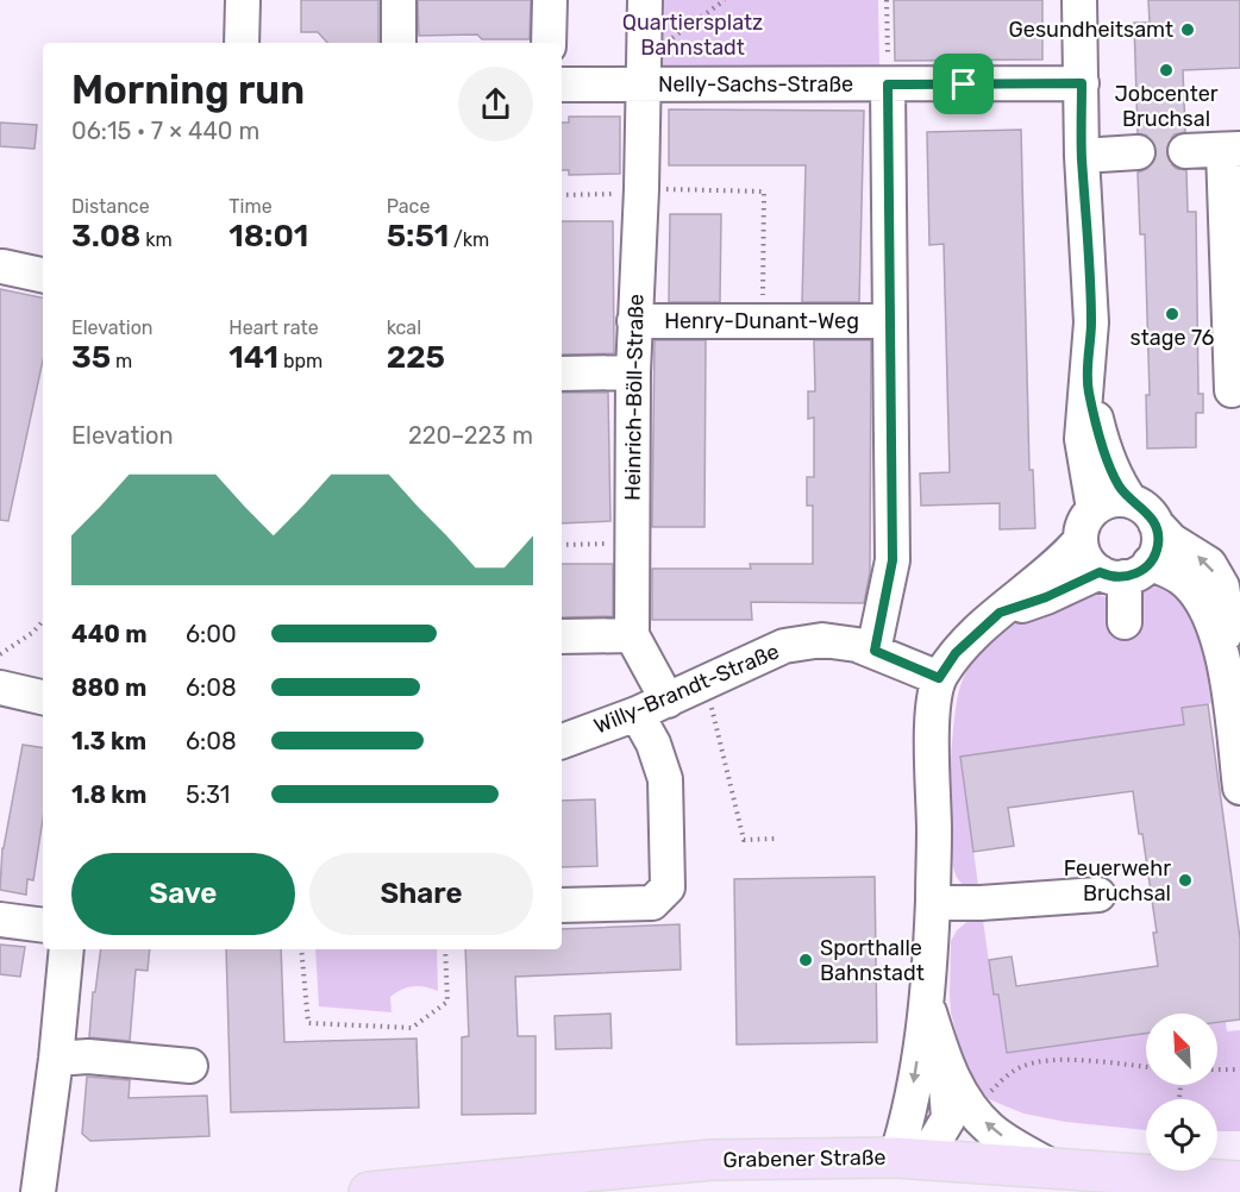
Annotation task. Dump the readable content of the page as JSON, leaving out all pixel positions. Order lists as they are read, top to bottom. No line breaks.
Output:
{"streets":{"main road":["Grabener Straße"],"street":["Nelly-Sachs-Straße","Henry-Dunant-Weg","Heinrich-Böll-Straße","Willy-Brandt-Straße"]},"crossings":[["Nelly-Sachs-Straße","Heinrich-Böll-Straße"],["Henry-Dunant-Weg","Heinrich-Böll-Straße"],["Heinrich-Böll-Straße","Willy-Brandt-Straße"]],"parks":["Quartiersplatz Bahnstadt"],"places":["Gesundheitsamt","Jobcenter Bruchsal","stage 76","Feuerwehr Bruchsal","Sporthalle Bahnstadt"],"north":"top left","page":{"heading":["Morning run","06:15 · 7 × 440 m"],"stats":[["Distance","3.08 km"],["Time","18:01"],["Pace","5:51 /km"],["Elevation","35 m"],["Heart rate","141 bpm"],["kcal","225"]],"chart":["Elevation","220–223 m"],"list":[{"name":"440 m","note":"6:00"},{"name":"880 m","note":"6:08"},{"name":"1.3 km","note":"6:08"},{"name":"1.8 km","note":"5:31"}],"buttons":["Save","Share"]}}
